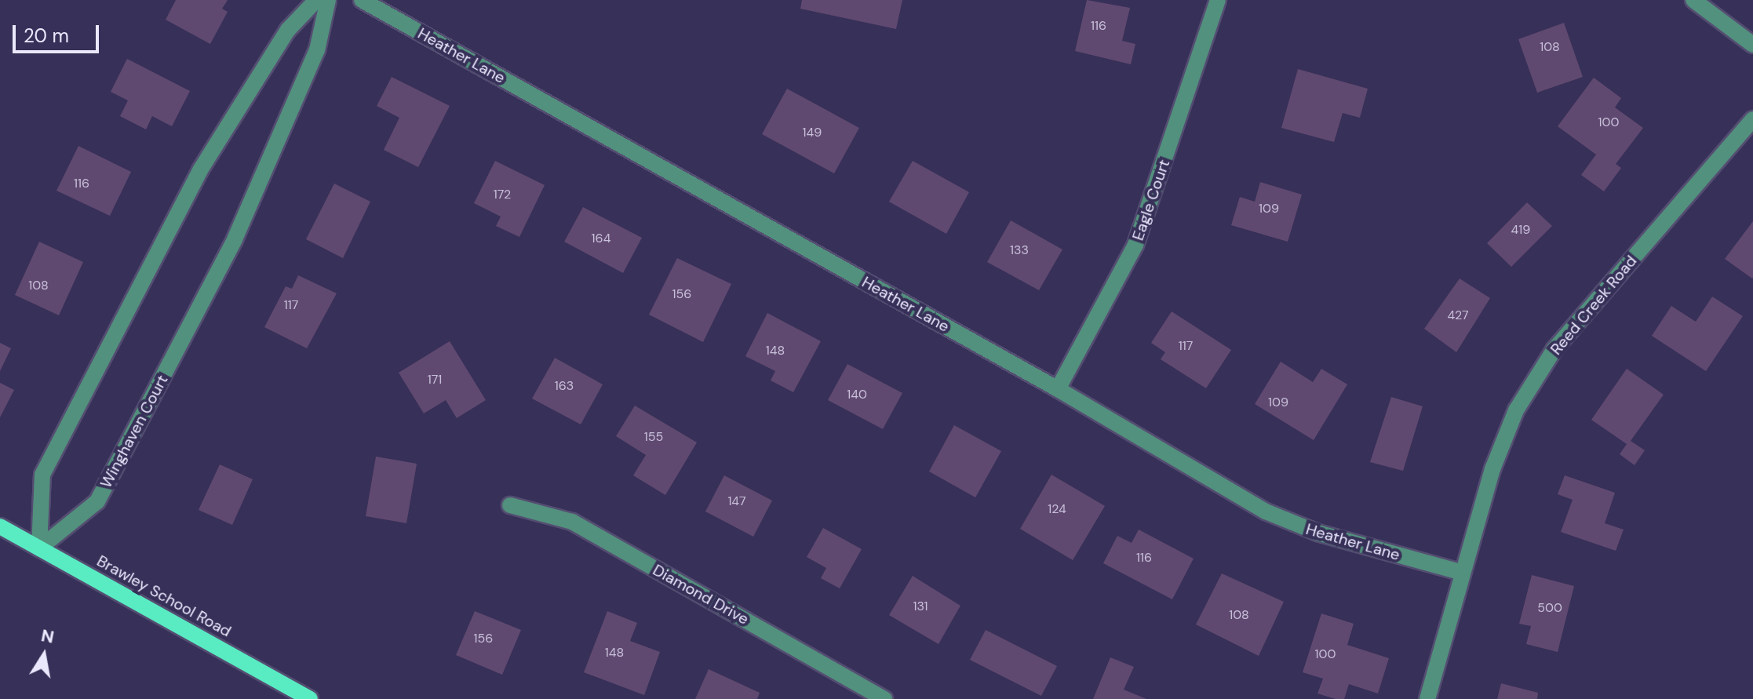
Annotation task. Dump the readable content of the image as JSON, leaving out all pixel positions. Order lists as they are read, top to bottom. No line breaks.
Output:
{"streets":{"main road":["Brawley School Road"],"street":["Heather Lane","Eagle Court","Reed Creek Road","Winghaven Court","Diamond Drive"]},"crossings":[["Heather Lane","Eagle Court"],["Heather Lane","Reed Creek Road"],["Winghaven Court","Brawley School Road"]],"house_numbers":["116","108","100","149","116","172","109","419","164","133","108","156","117","427","117","148","171","163","140","109","155","147","124","116","131","500","108","156","148","100"],"scale_bar":"20 m","north":"top"}
